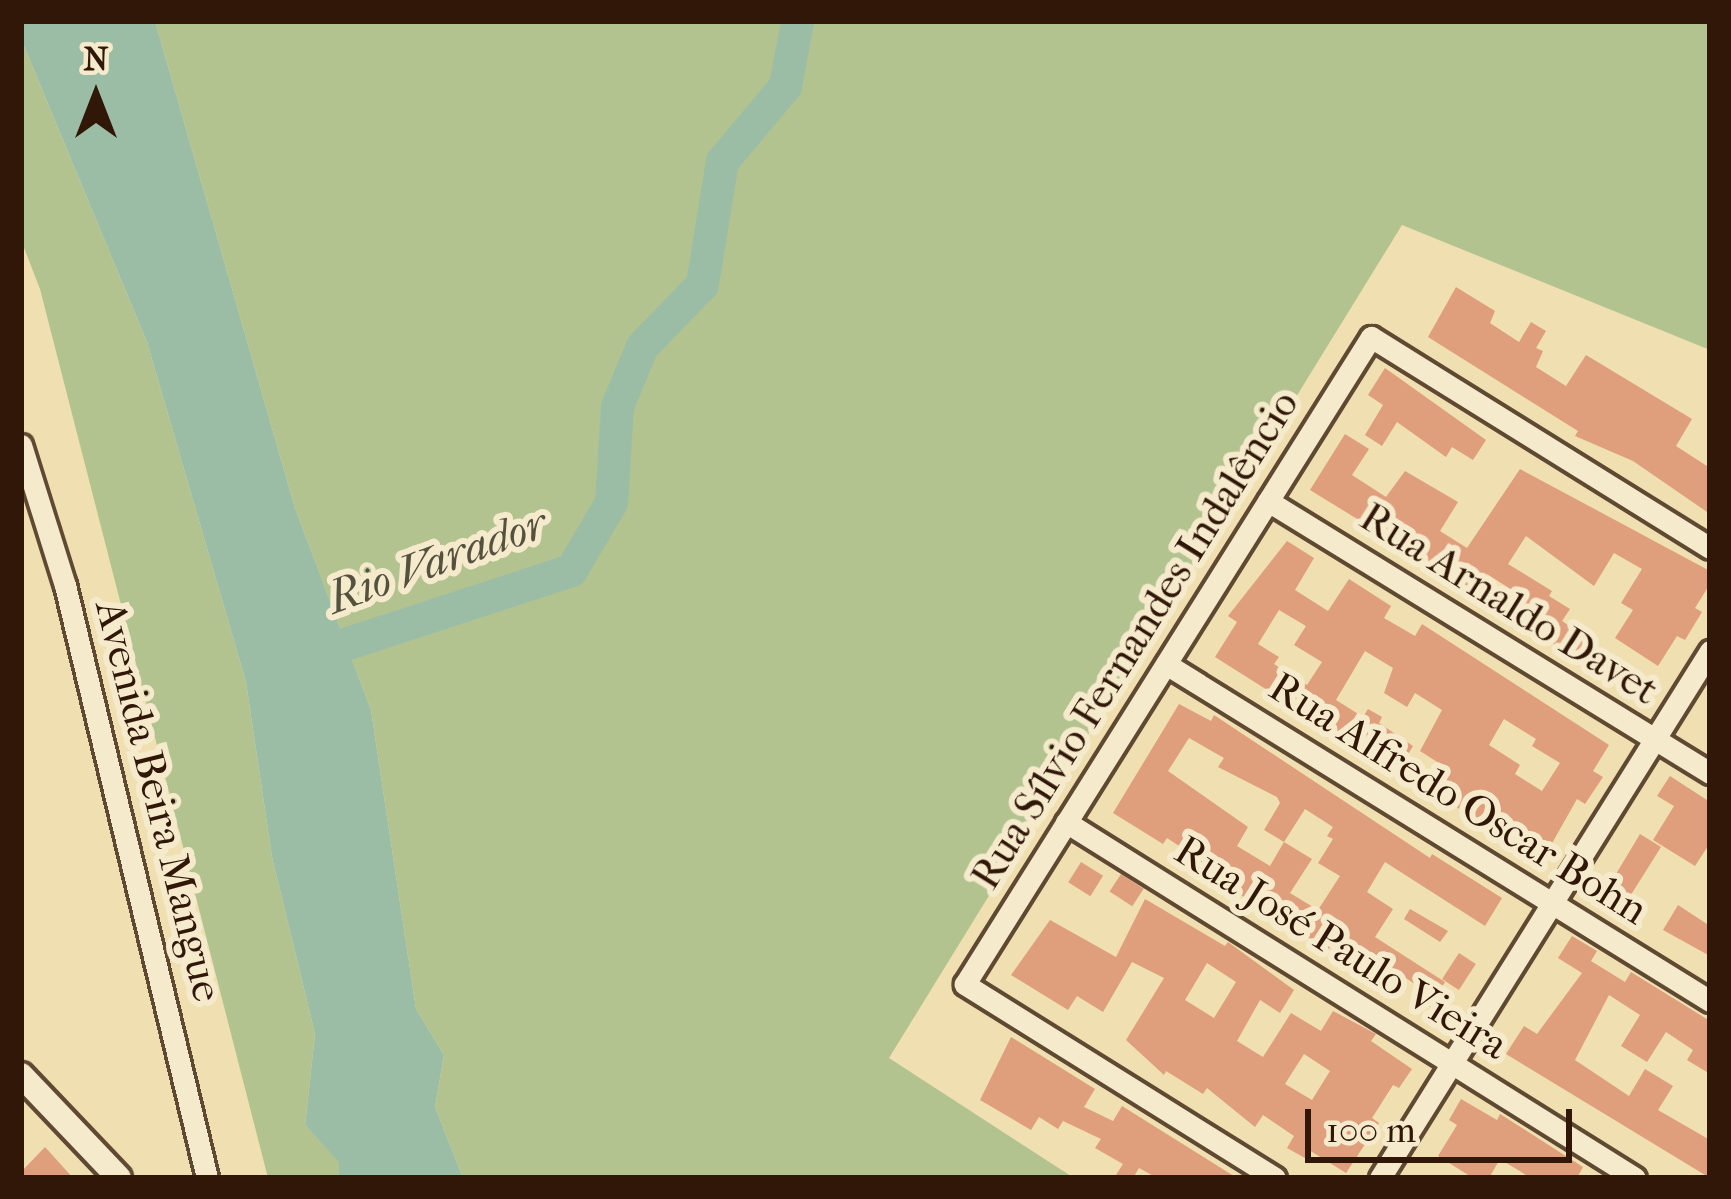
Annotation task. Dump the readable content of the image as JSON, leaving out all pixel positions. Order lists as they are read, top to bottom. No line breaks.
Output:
{"streets":{"street":["Rua Arnaldo Davet","Rua Sílvio Fernandes Indalêncio","Rua Alfredo Oscar Bohn","Avenida Beira Mangue","Rua José Paulo Vieira"]},"crossings":[["Rua Arnaldo Davet","Rua Sílvio Fernandes Indalêncio"],["Rua Sílvio Fernandes Indalêncio","Rua Alfredo Oscar Bohn"],["Rua Sílvio Fernandes Indalêncio","Rua José Paulo Vieira"]],"water":["Rio Varador"],"scale_bar":"100 m","north":"top"}
